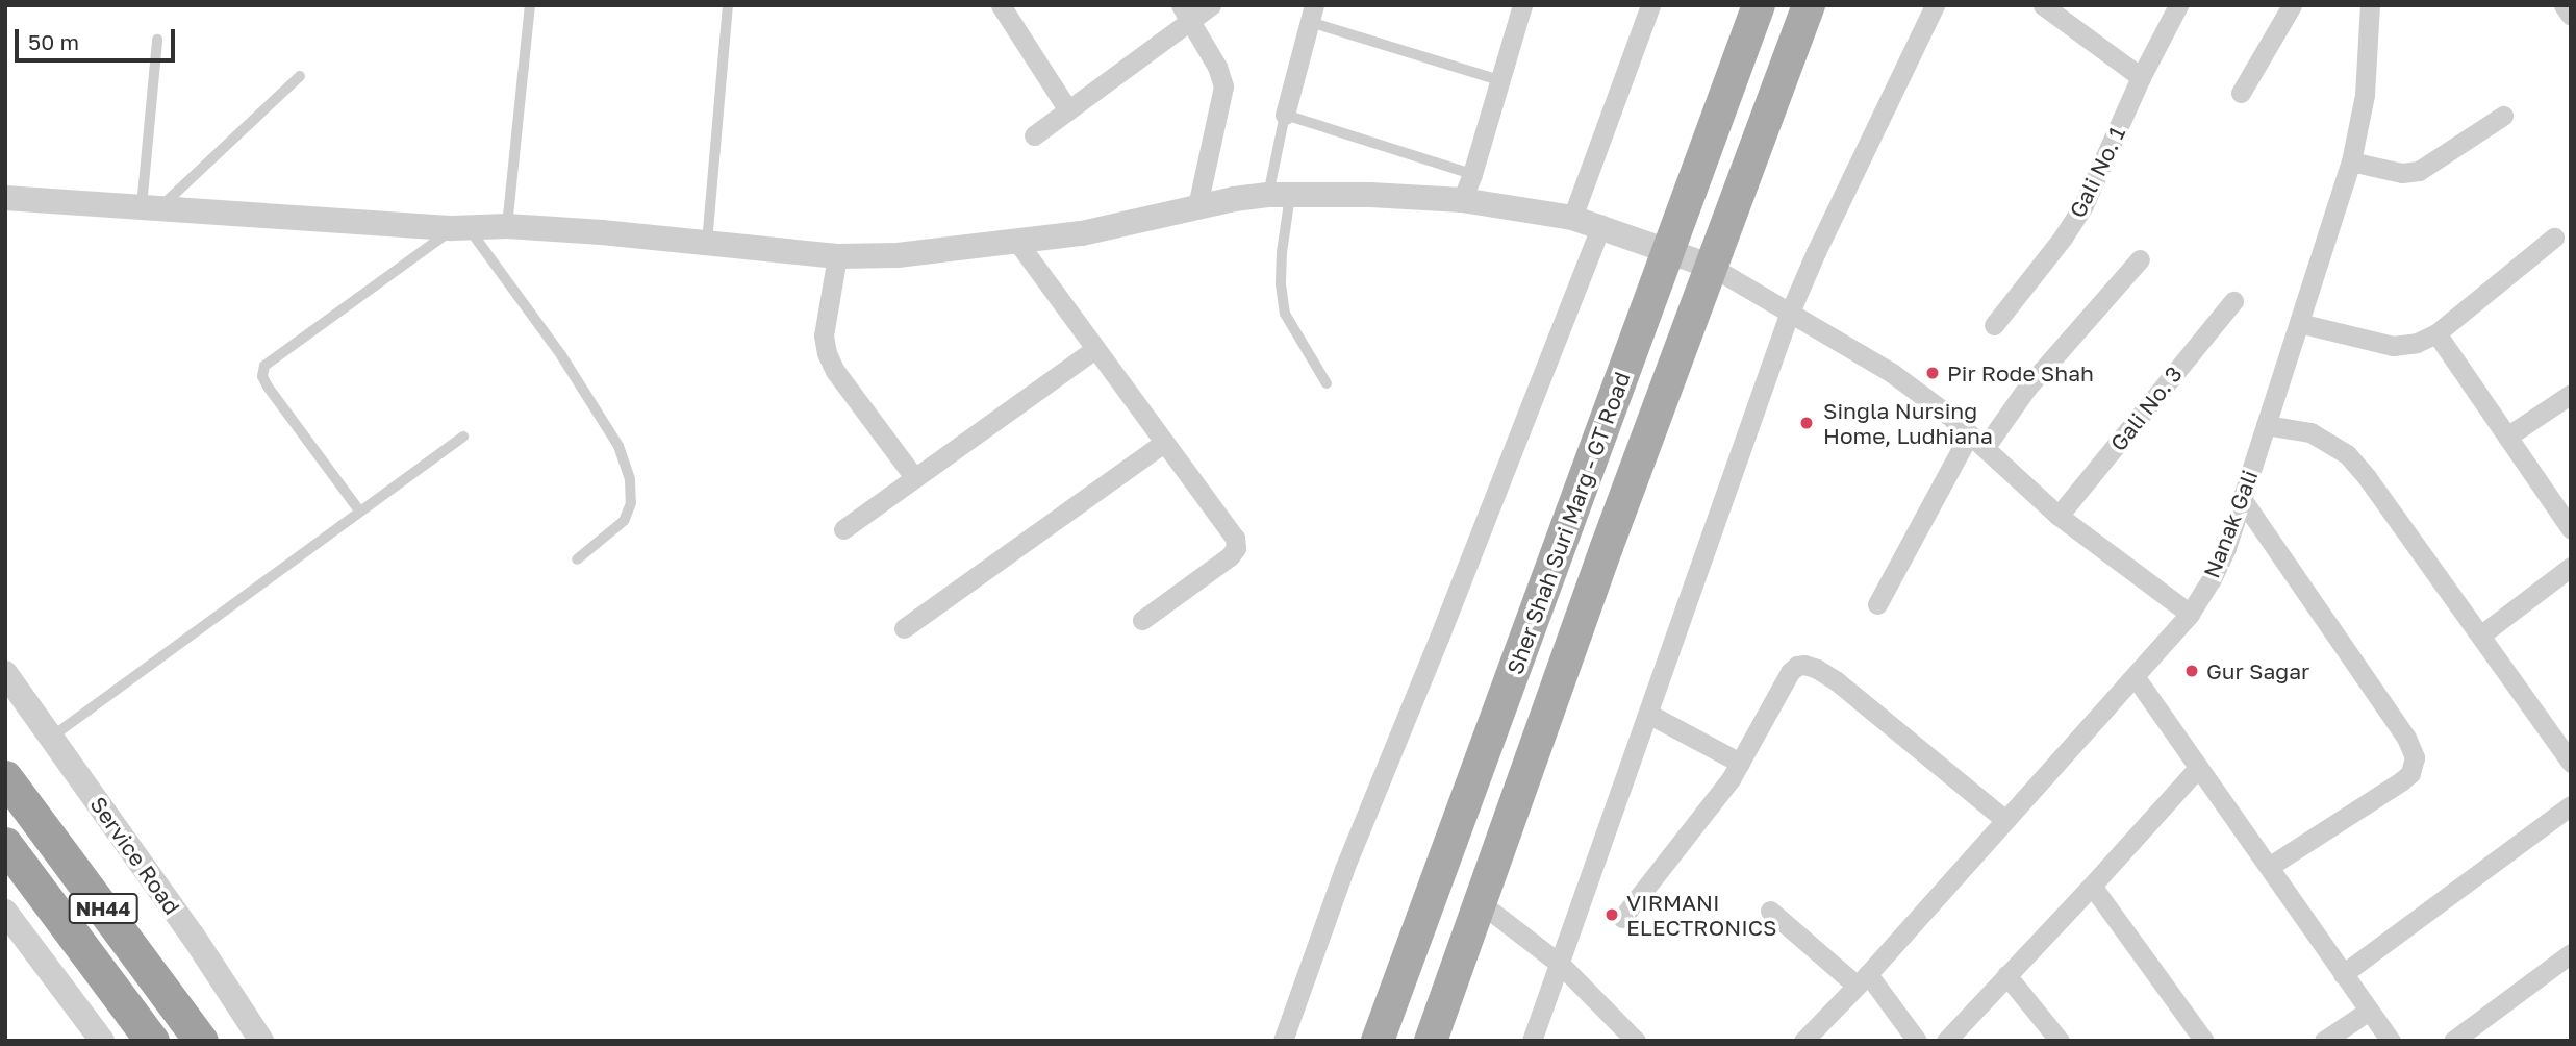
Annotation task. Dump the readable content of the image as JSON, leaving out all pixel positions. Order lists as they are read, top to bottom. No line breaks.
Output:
{"streets":{"highway":["NH44"],"main road":["Sher Shah Suri Marg - GT Road"],"street":["Gali No. 1","Gali No. 3","Nanak Gali","Service Road"]},"places":["Pir Rode Shah","Singla Nursing Home, Ludhiana","Gur Sagar","VIRMANI ELECTRONICS"],"scale_bar":"50 m"}
